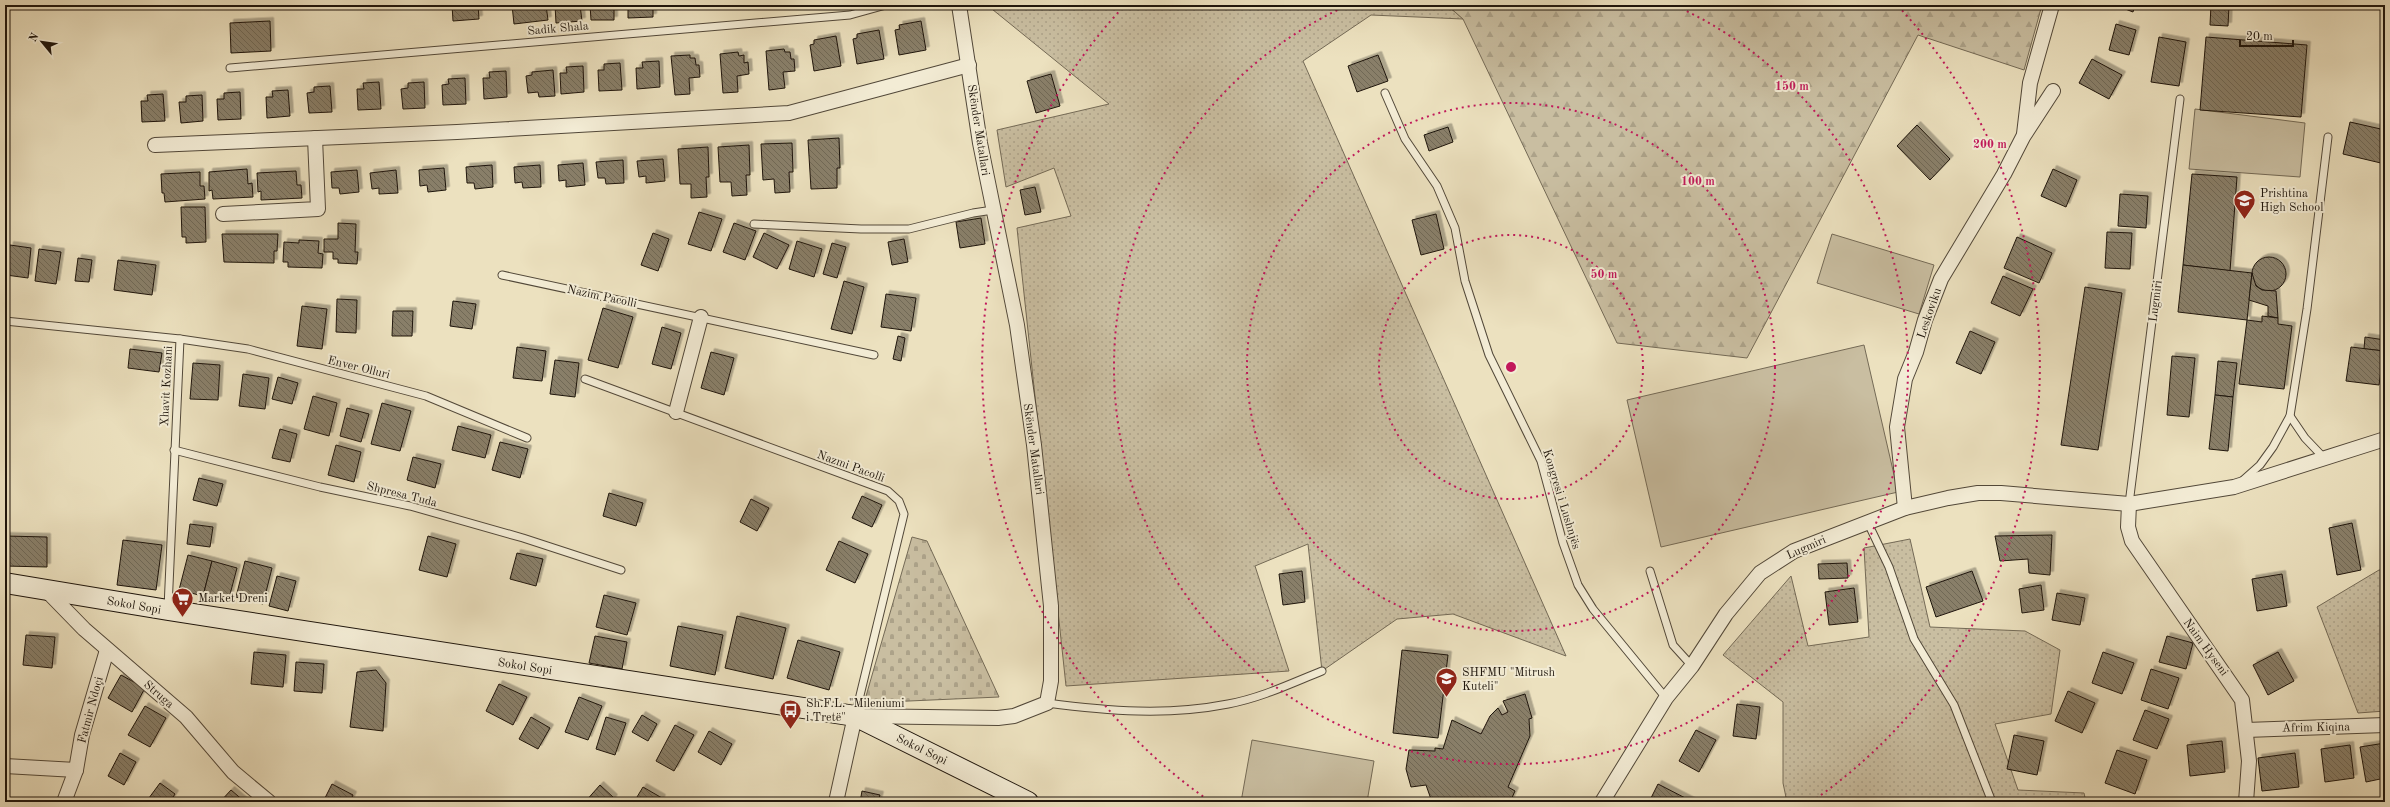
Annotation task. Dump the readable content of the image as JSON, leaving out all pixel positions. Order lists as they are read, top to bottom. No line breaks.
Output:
{"streets":{"street":["Skënder Matallari","Lugmiri","Leskoviku","Sokol Sopi","Naim Hyseni","Struga","Fatmir Ndoçi","Afrim Kiqina"],"lane":["Sadik Shala","Nazim Pacolli","Enver Olluri","Xhavit Kozhani","Nazmi Pacolli","Shpresa Tuda","Kongresi i Lushnjës"]},"crossings":[["Lugmiri","Leskoviku"],["Lugmiri","Kongresi i Lushnjës"],["Lugmiri","Naim Hyseni"],["Enver Olluri","Xhavit Kozhani"],["Xhavit Kozhani","Shpresa Tuda"],["Xhavit Kozhani","Sokol Sopi"],["Nazmi Pacolli","Sokol Sopi"],["Sokol Sopi","Struga"],["Naim Hyseni","Afrim Kiqina"],["Struga","Fatmir Ndoçi"]],"places":{"school or university":["Prishtina High School","SHFMU \"Mitrush Kuteli\""],"supermarket":["Market Dreni"],"bus stop":["Sh.F.L. \"Mileniumi i Tretë\""]},"scale_bar":"20 m","north":"top left","rings":["150 m","200 m","100 m","50 m"]}
